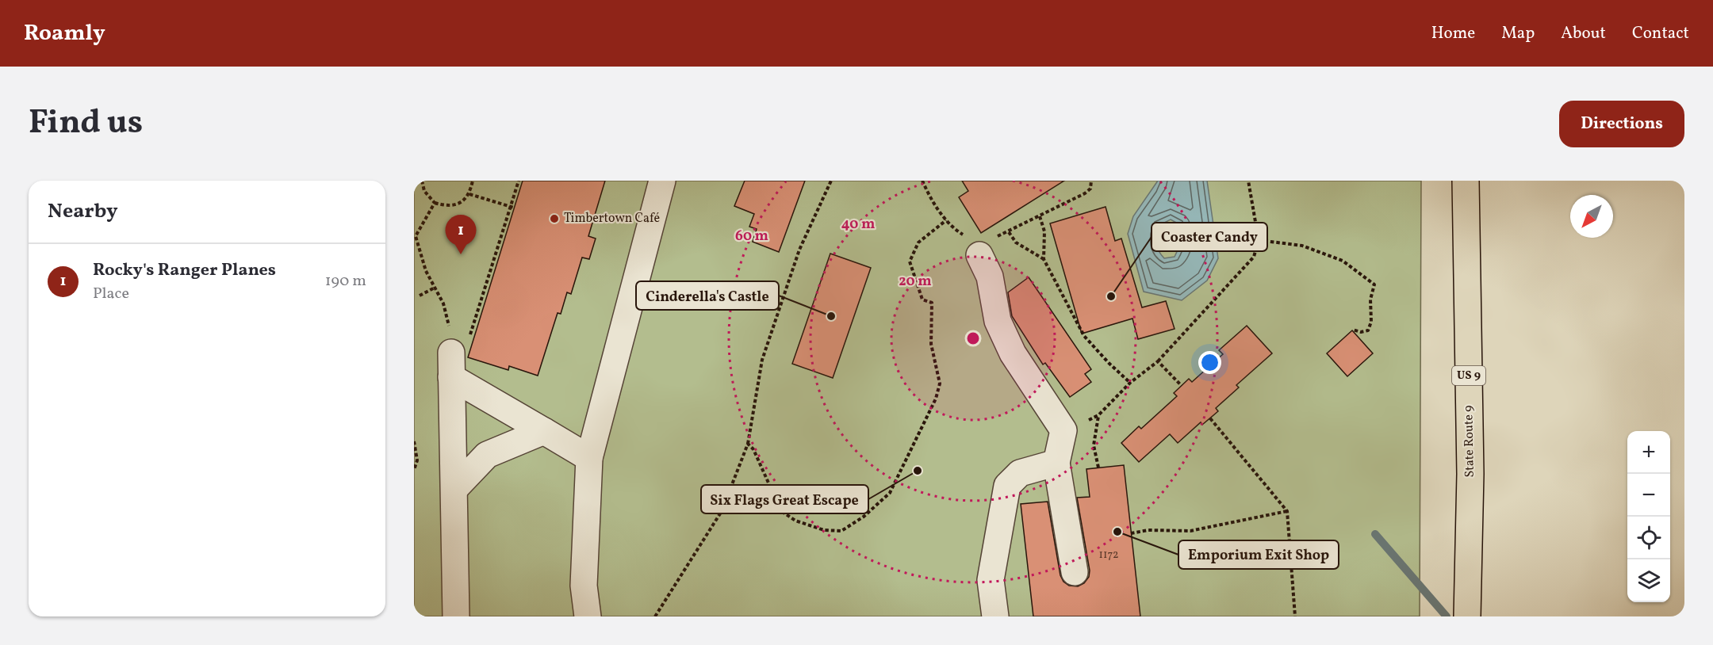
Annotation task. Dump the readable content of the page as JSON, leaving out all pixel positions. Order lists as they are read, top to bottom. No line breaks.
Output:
{"streets":{"main road":["US 9","State Route 9"]},"places":["Timbertown Café","Coaster Candy","Cinderella's Castle","Six Flags Great Escape","Emporium Exit Shop"],"house_numbers":["1172"],"north":"bottom left","page":{"header":"Roamly","nav":["Home","Map","About","Contact"],"title":"Find us","buttons":"Directions","heading":"Nearby","pins":"1","list":[{"mark":"1","name":"Rocky's Ranger Planes","note":"Place","value":"190 m"}],"map_buttons":["+","−"]},"rings":["40 m","60 m","20 m"]}
